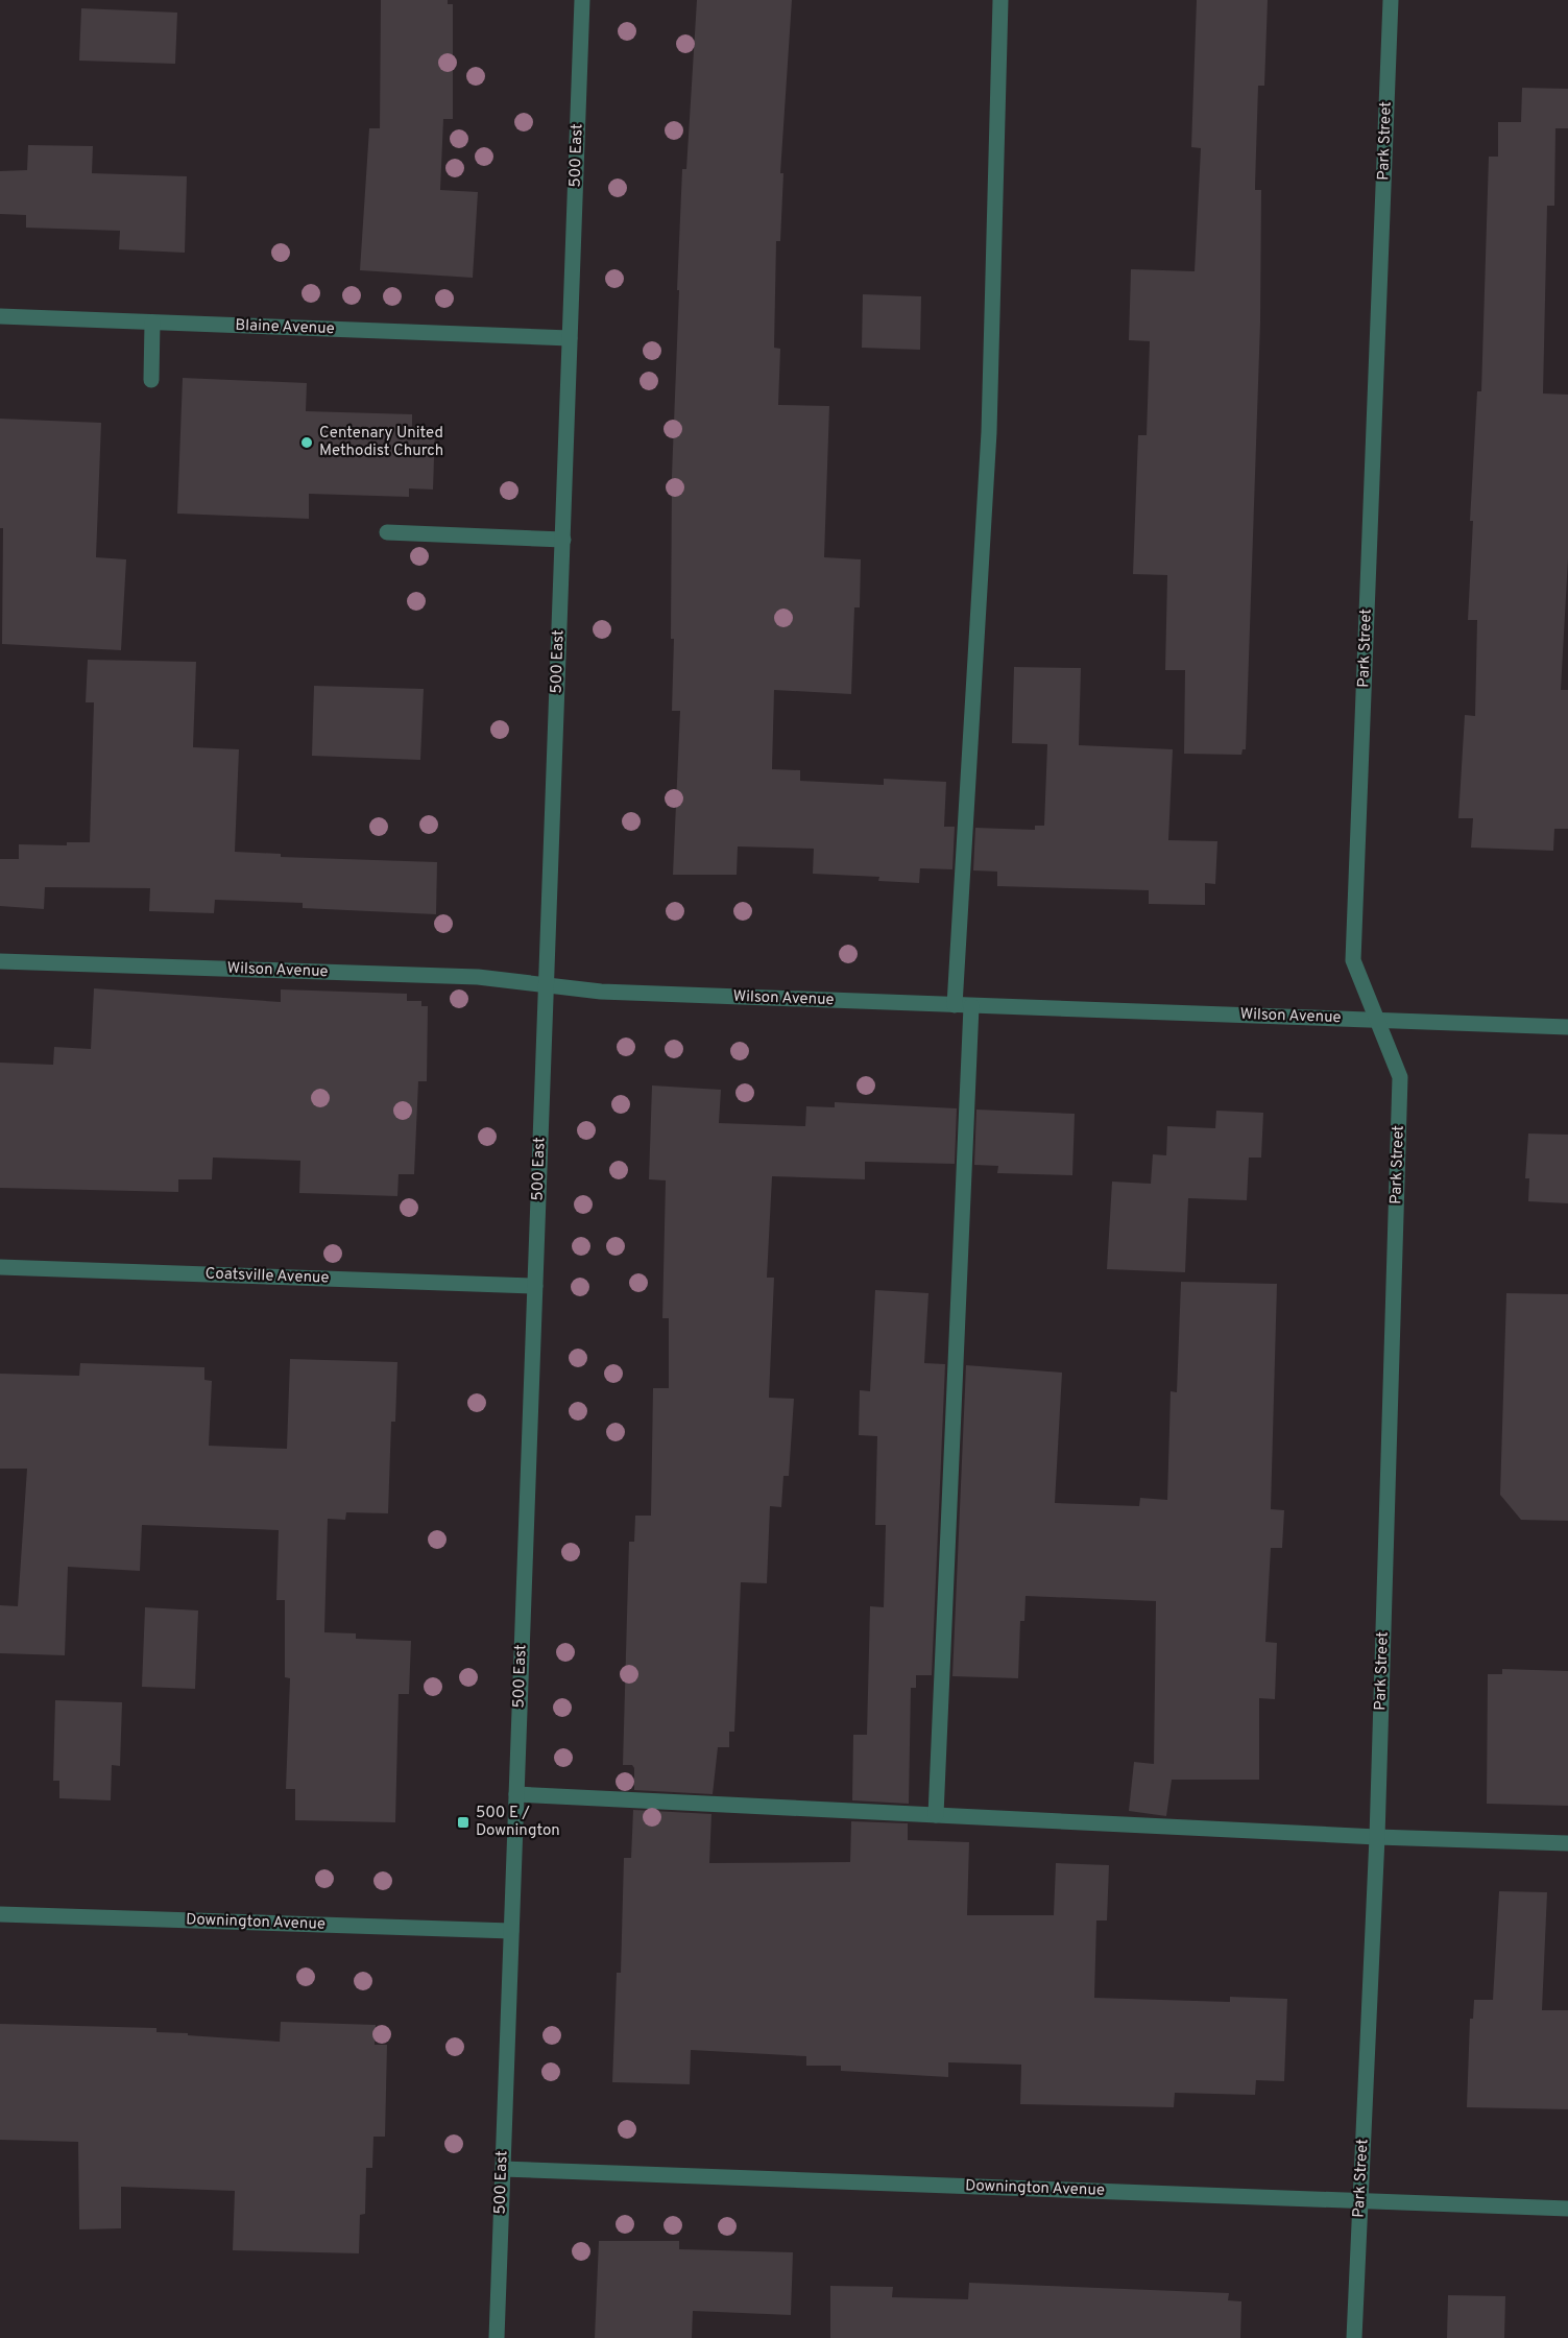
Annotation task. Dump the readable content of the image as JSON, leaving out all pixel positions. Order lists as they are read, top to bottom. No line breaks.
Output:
{"streets":{"street":["Park Street","500 East","Blaine Avenue","Wilson Avenue","Coatsville Avenue","Downington Avenue"]},"crossings":[["Park Street","Wilson Avenue"],["Park Street","Downington Avenue"],["500 East","Blaine Avenue"],["500 East","Wilson Avenue"],["500 East","Coatsville Avenue"],["500 East","Downington Avenue"]],"places":{"other":["Centenary United Methodist Church"],"transit":["500 E / Downington"]}}
